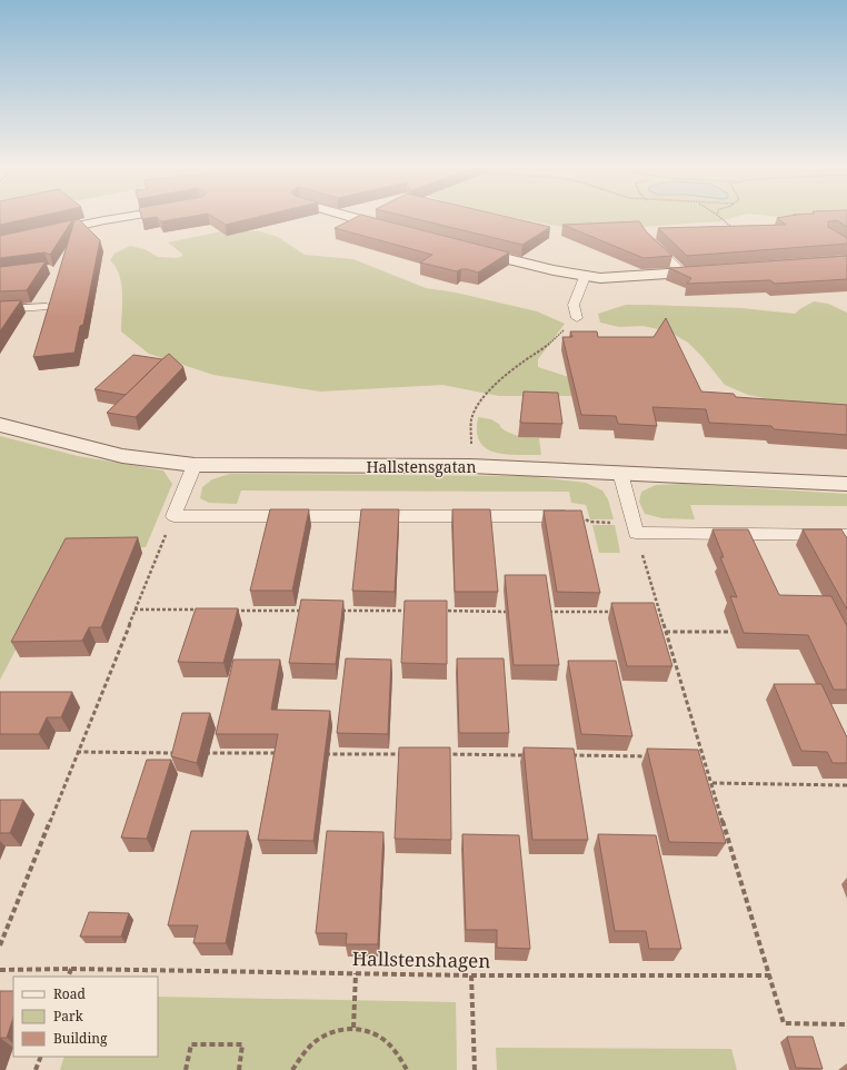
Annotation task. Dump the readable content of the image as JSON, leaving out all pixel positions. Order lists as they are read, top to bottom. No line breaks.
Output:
{"streets":{"street":["Hallstensgatan"],"path":["Hallstenshagen"]},"legend":["Road","Park","Building"]}
